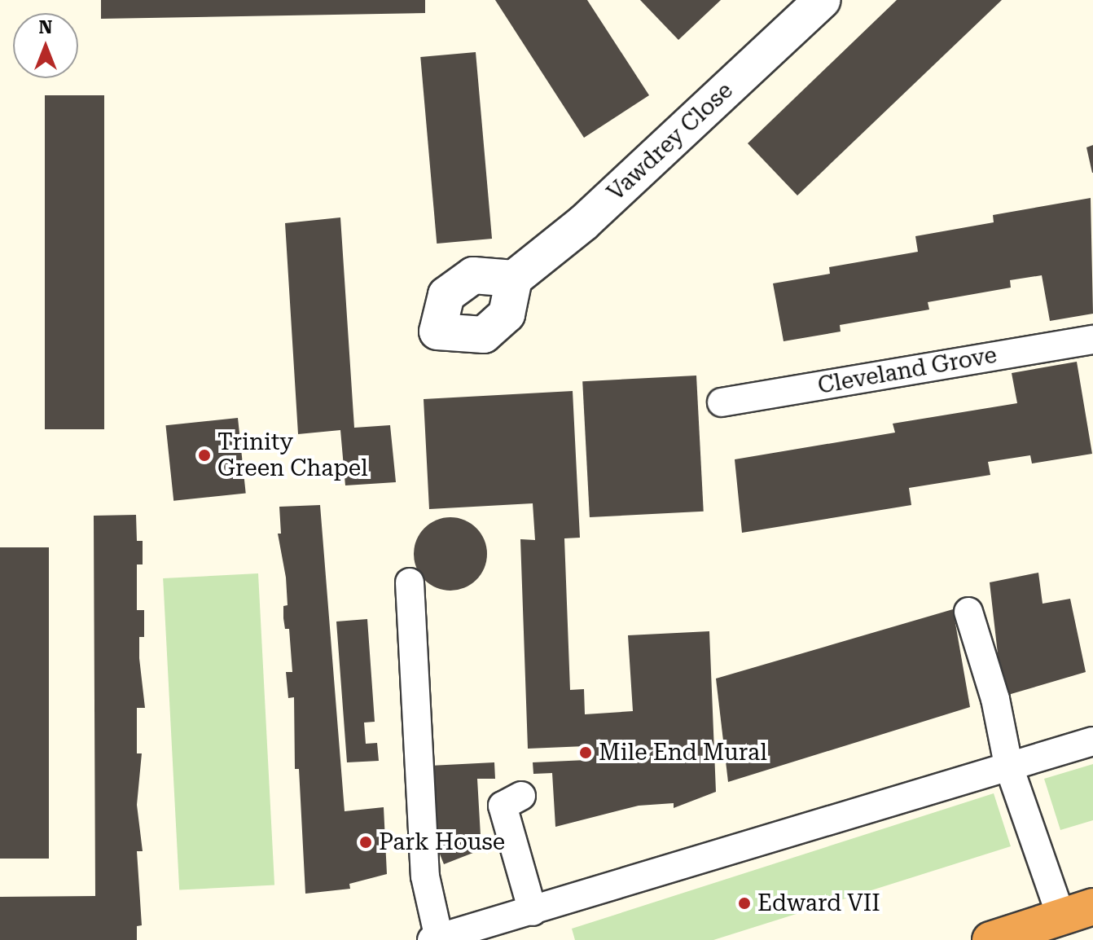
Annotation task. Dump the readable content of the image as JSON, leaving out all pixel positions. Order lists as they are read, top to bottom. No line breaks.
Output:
{"streets":{"street":["Vawdrey Close"],"lane":["Cleveland Grove"]},"places":["Trinity Green Chapel","Mile End Mural","Park House","Edward VII"],"north":"top"}
